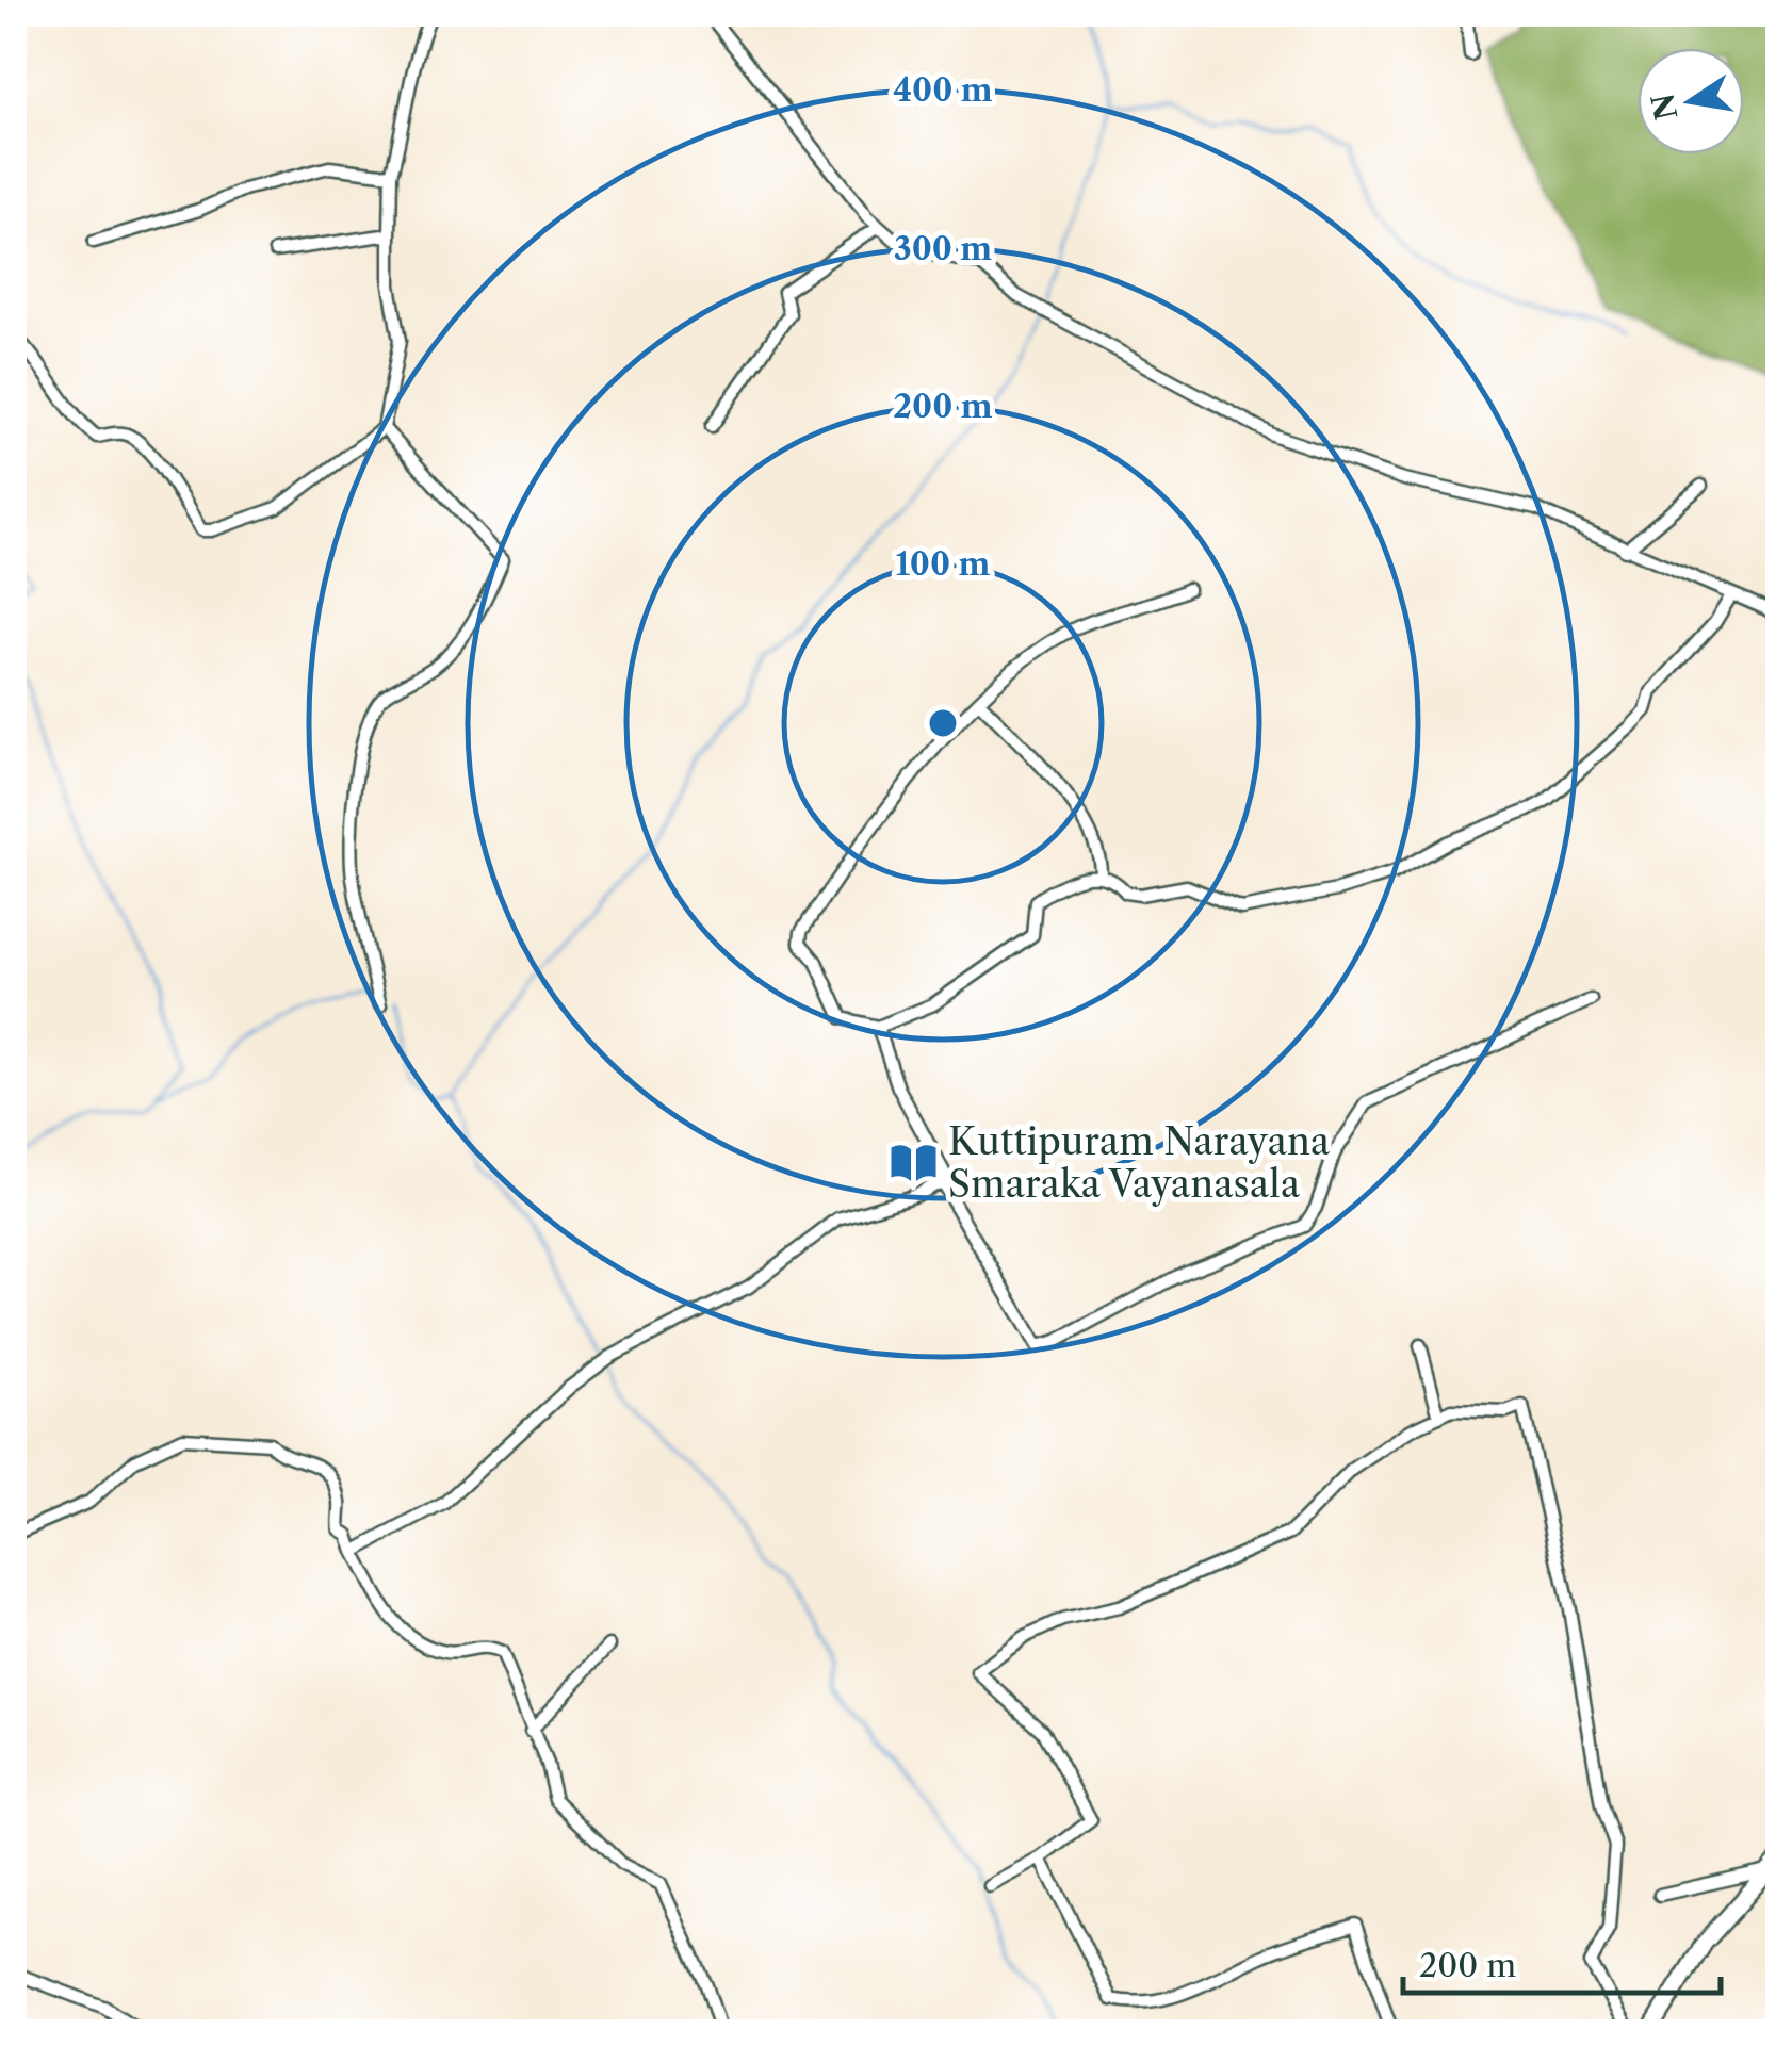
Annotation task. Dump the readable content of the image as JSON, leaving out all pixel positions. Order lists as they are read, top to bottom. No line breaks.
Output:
{"places":{"library":["Kuttipuram Narayana Smaraka Vayanasala"]},"scale_bar":"200 m","north":"left","rings":["400 m","300 m","200 m","100 m"]}
